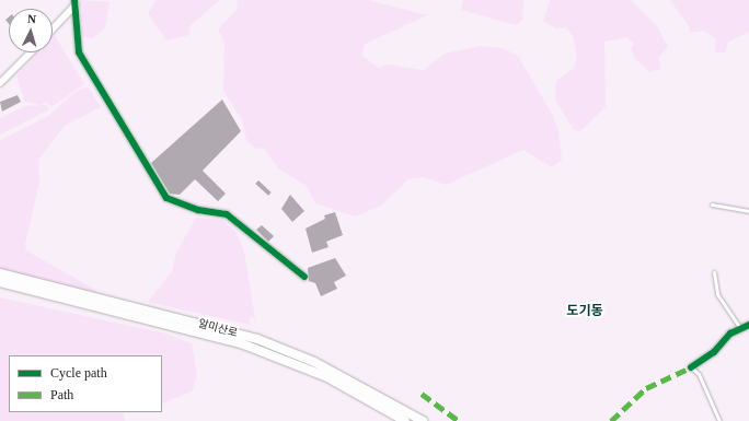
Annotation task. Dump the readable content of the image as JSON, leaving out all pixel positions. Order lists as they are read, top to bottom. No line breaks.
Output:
{"streets":{"main road":["알미산로"]},"districts":["도기동"],"legend":["Cycle path","Path"],"north":"top"}
